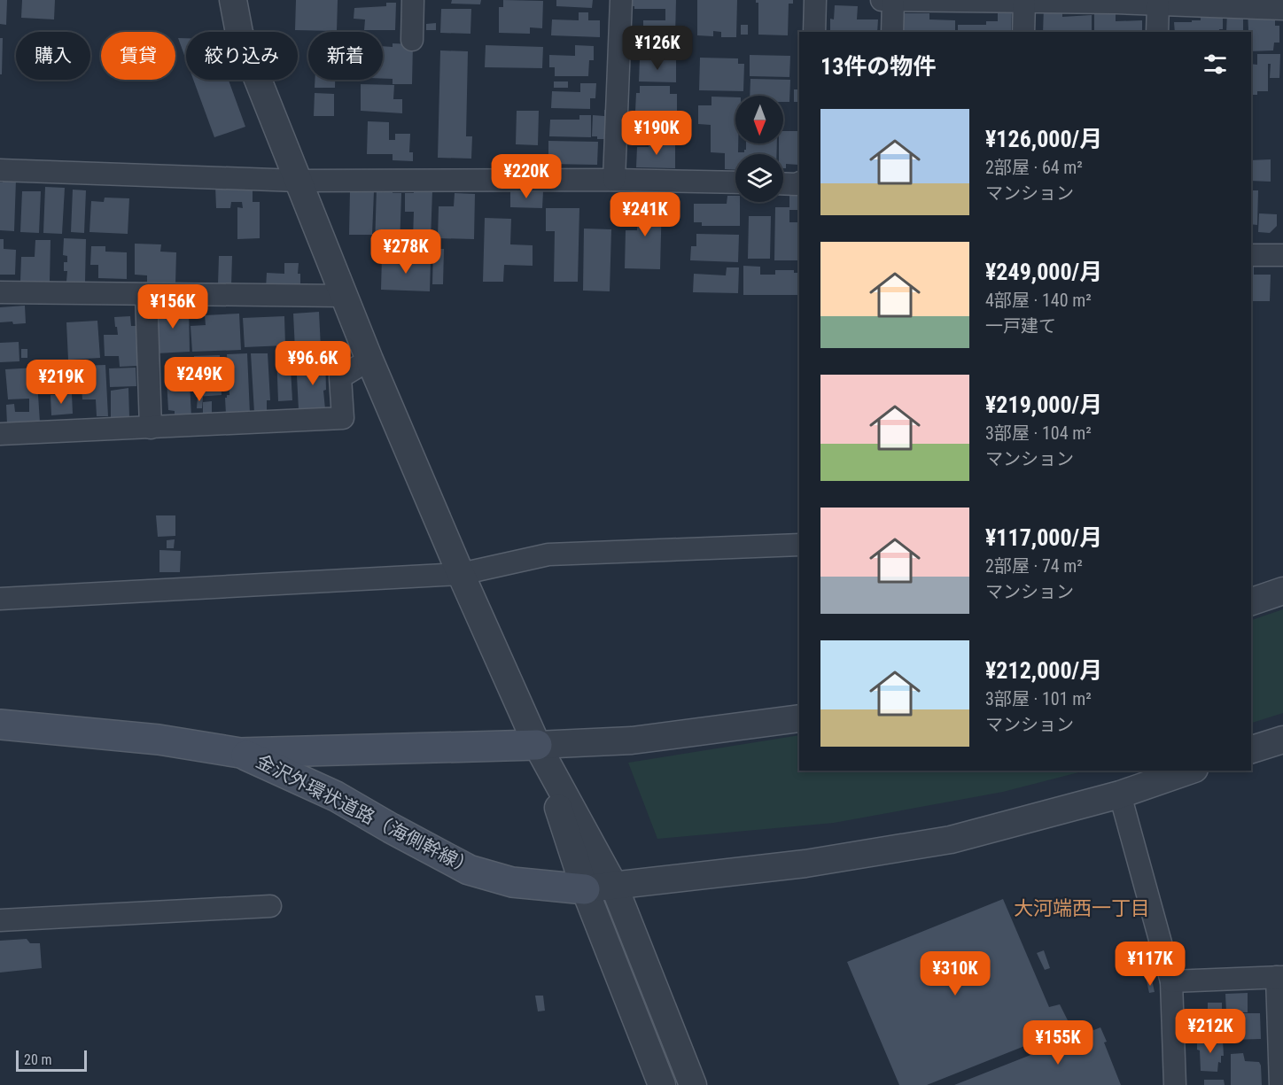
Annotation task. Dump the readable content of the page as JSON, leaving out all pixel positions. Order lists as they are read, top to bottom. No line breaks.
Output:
{"streets":{"main road":["金沢外環状道路（海側幹線）"]},"districts":["大河端西一丁目"],"scale_bar":"20 m","north":"bottom","page":{"price":["¥126K","¥190K","¥220K","¥241K","¥278K","¥156K","¥96.6K","¥249K","¥219K","¥117K","¥310K","¥212K","¥155K"],"chip":["購入","賃貸","絞り込み","新着"],"heading":"13件の物件","list":[{"name":"¥126,000/月","note":"2部屋 · 64 m² · マンション"},{"name":"¥249,000/月","note":"4部屋 · 140 m² · 一戸建て"},{"name":"¥219,000/月","note":"3部屋 · 104 m² · マンション"},{"name":"¥117,000/月","note":"2部屋 · 74 m² · マンション"},{"name":"¥212,000/月","note":"3部屋 · 101 m² · マンション"}],"scale":"20 m"}}
